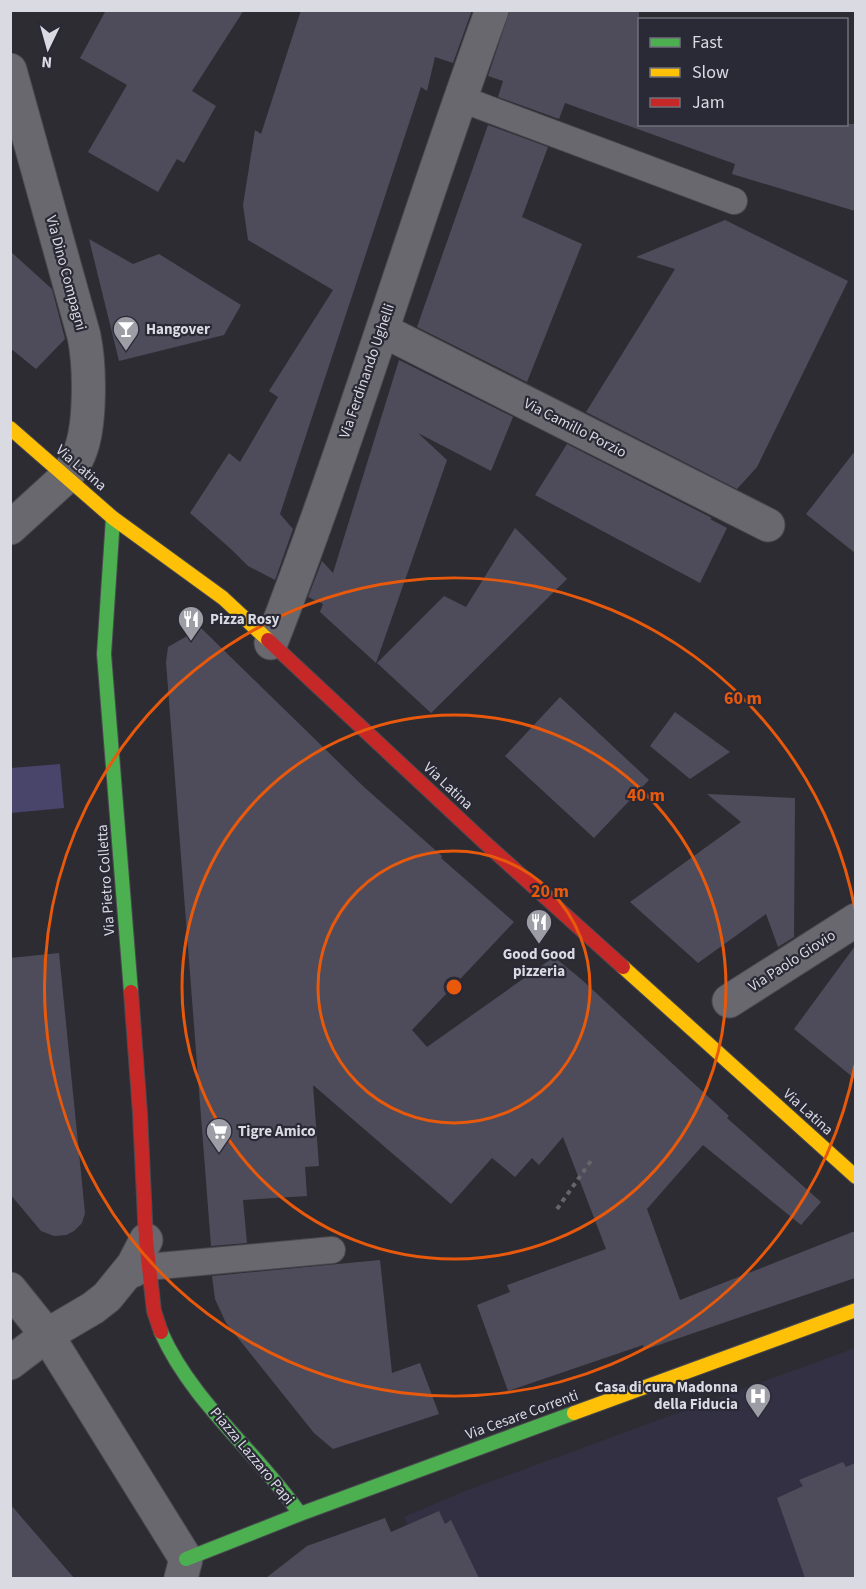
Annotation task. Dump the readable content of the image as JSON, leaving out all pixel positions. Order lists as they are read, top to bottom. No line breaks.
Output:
{"streets":{"street":["Via Dino Compagni","Via Ferdinando Ughelli","Via Camillo Porzio","Via Latina","Via Pietro Colletta","Via Paolo Giovio","Via Cesare Correnti","Piazza Lazzaro Papi"]},"crossings":[["Via Dino Compagni","Via Latina"],["Via Ferdinando Ughelli","Via Camillo Porzio"],["Via Ferdinando Ughelli","Via Latina"],["Via Latina","Via Pietro Colletta"],["Via Pietro Colletta","Piazza Lazzaro Papi"],["Via Cesare Correnti","Piazza Lazzaro Papi"]],"places":{"bar":["Hangover"],"restaurant":["Pizza Rosy","Good Good pizzeria"],"supermarket":["Tigre Amico"],"hospital":["Casa di cura Madonna della Fiducia"]},"legend":["Fast","Slow","Jam"],"north":"bottom","rings":["60 m","40 m","20 m"]}
